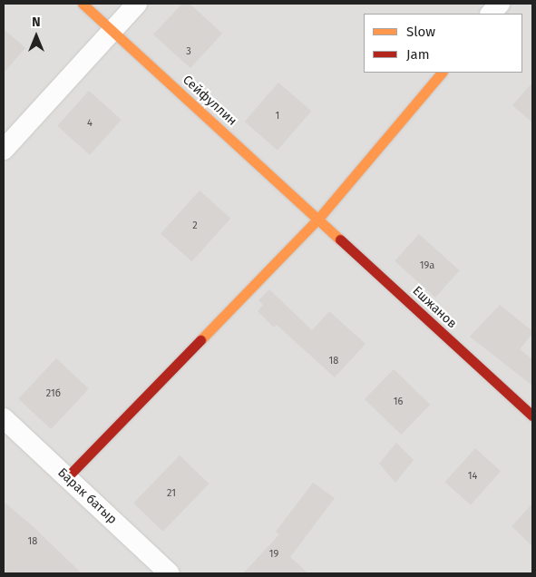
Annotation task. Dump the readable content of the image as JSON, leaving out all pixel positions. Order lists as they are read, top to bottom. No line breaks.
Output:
{"streets":{"street":["Сейфуллин","Ешжанов","Барак батыр"]},"crossings":[["Сейфуллин","Ешжанов"]],"house_numbers":["3","1","4","2","19а","18","21б","16","14","21","18","19"],"legend":["Slow","Jam"],"north":"top"}
